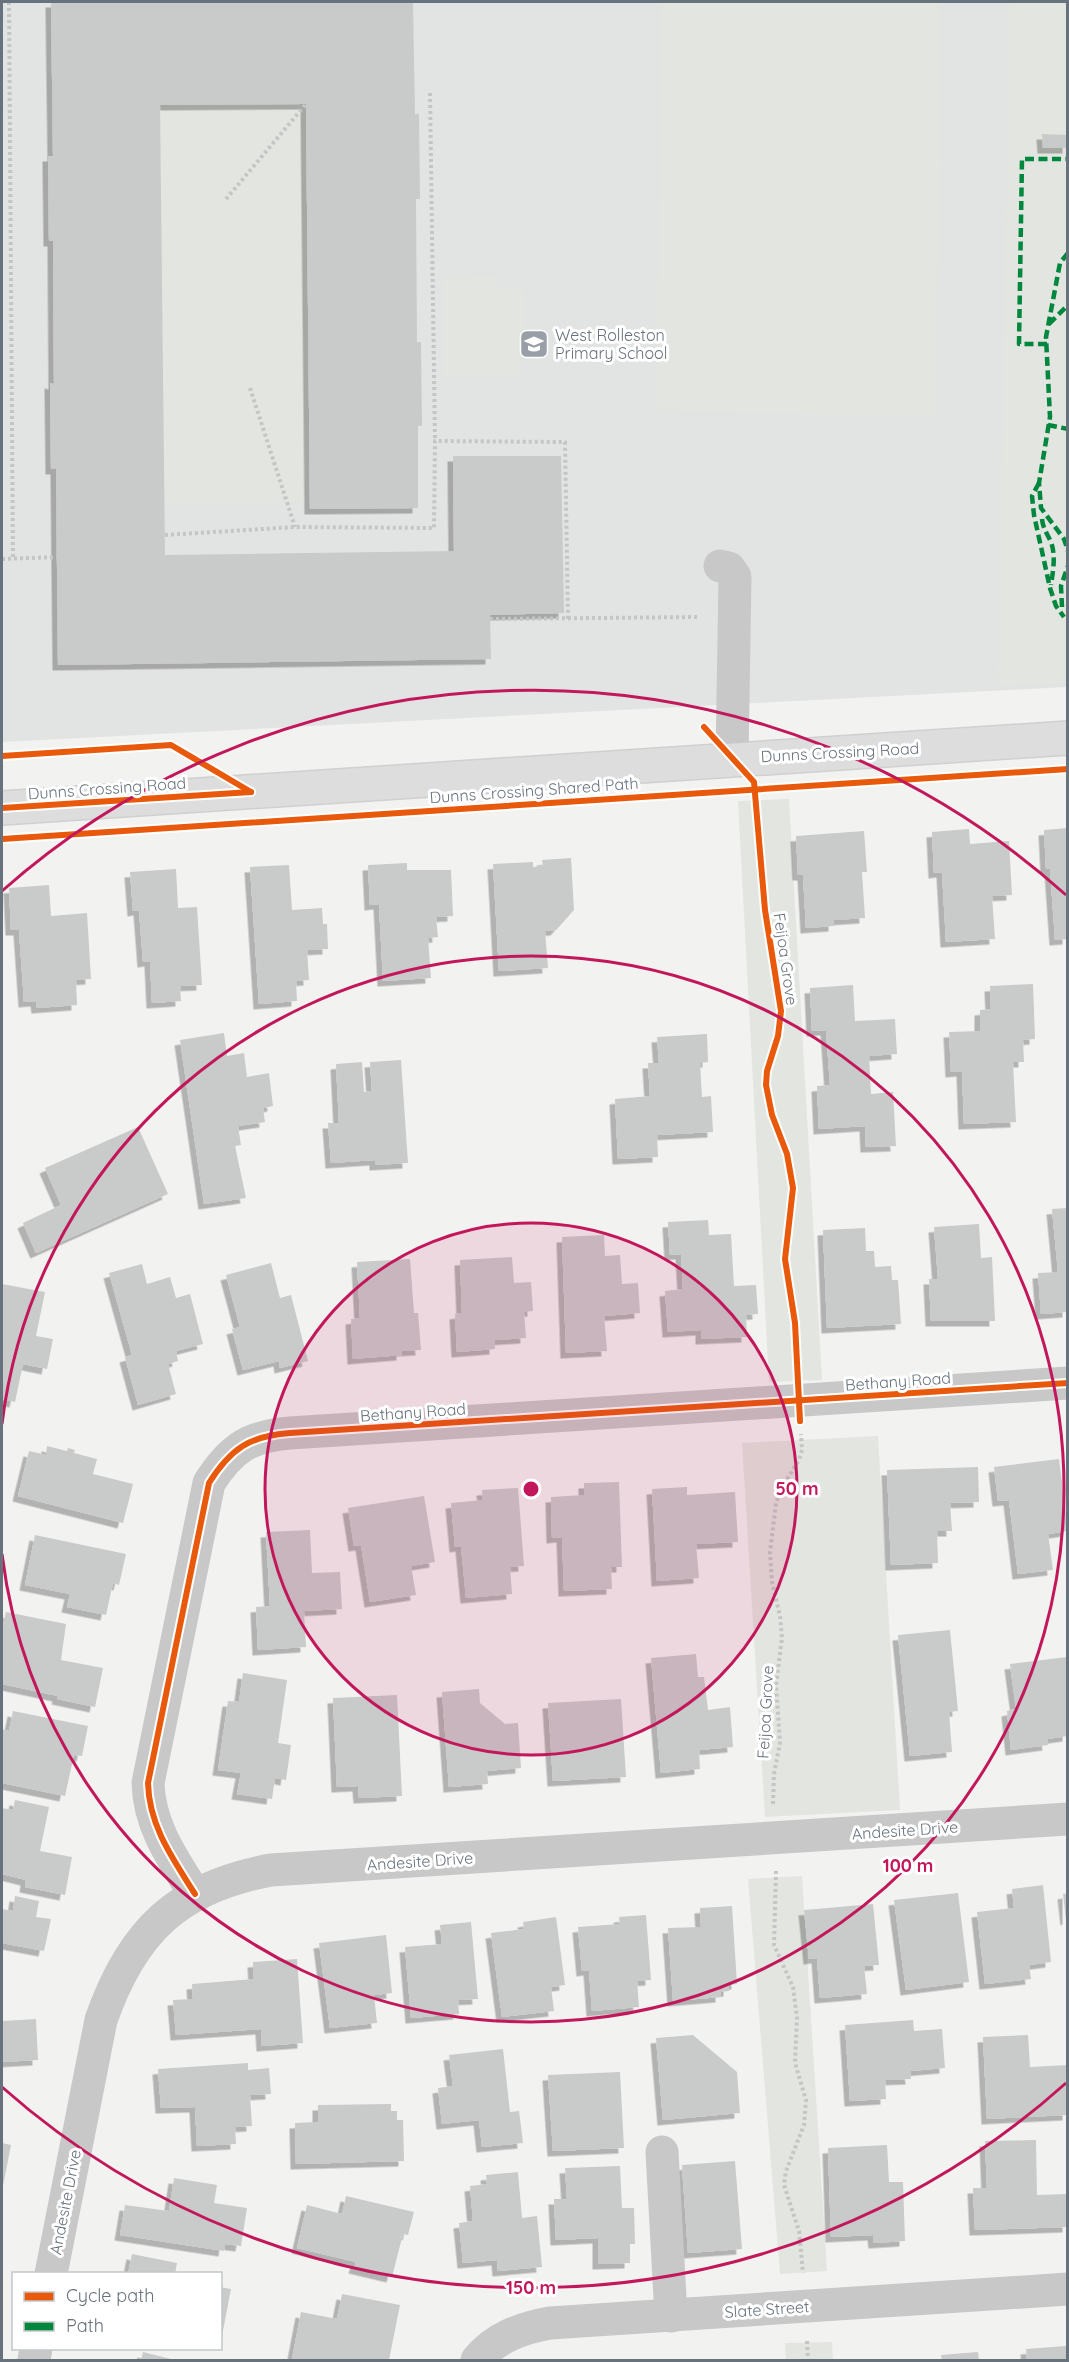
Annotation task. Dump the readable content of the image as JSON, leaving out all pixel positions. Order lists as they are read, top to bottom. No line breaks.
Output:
{"streets":{"main road":["Dunns Crossing Road"],"street":["Bethany Road","Andesite Drive","Slate Street"],"cycle path":["Dunns Crossing Shared Path","Feijoa Grove"]},"crossings":[["Feijoa Grove","Bethany Road"],["Feijoa Grove","Andesite Drive"],["Feijoa Grove","Slate Street"],["Bethany Road","Andesite Drive"]],"places":{"school or university":["West Rolleston Primary School"]},"legend":["Cycle path","Path"],"rings":["50 m","100 m","150 m"]}
